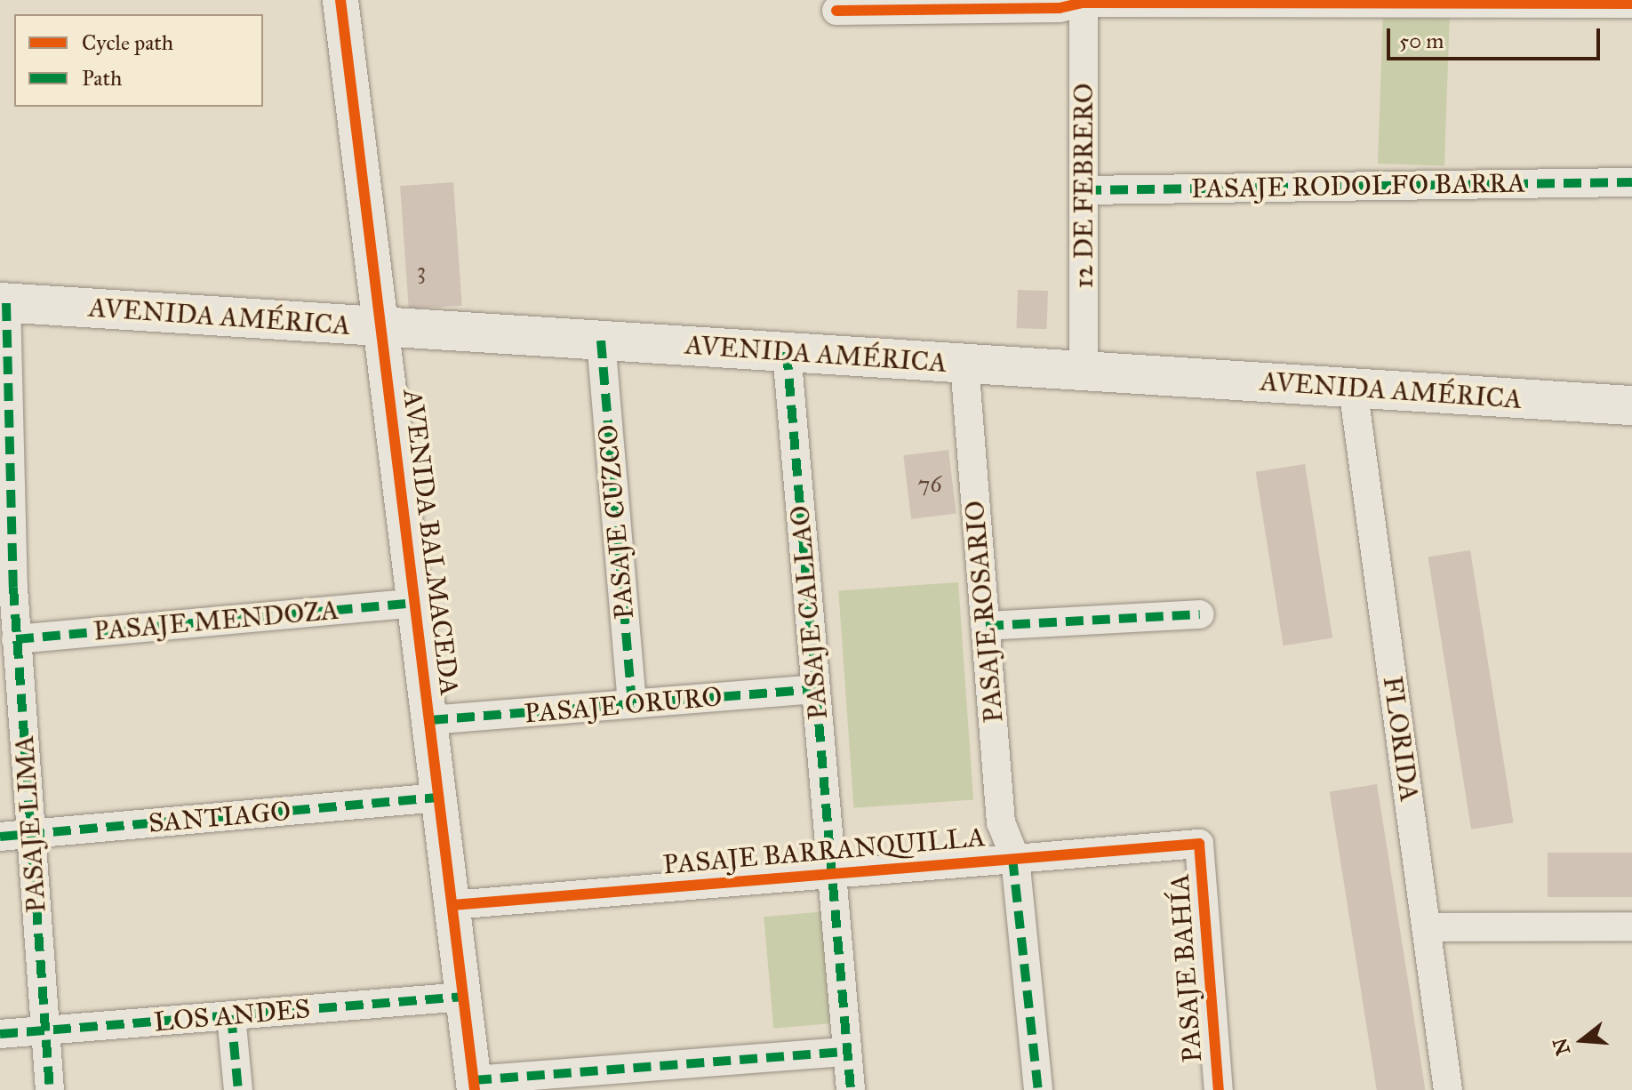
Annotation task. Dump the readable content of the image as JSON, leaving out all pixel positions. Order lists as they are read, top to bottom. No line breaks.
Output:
{"streets":{"main road":["AVENIDA AMÉRICA"],"street":["12 DE FEBRERO","PASAJE RODOLFO BARRA","PASAJE CUZCO","AVENIDA BALMACEDA","PASAJE ROSARIO","PASAJE CALLAO","PASAJE MENDOZA","PASAJE ORURO","FLORIDA","SANTIAGO","PASAJE LIMA","PASAJE BARRANQUILLA","PASAJE BAHÍA","LOS ANDES"]},"crossings":[["12 DE FEBRERO","PASAJE RODOLFO BARRA"],["12 DE FEBRERO","AVENIDA AMÉRICA"],["AVENIDA AMÉRICA","PASAJE CUZCO"],["AVENIDA AMÉRICA","AVENIDA BALMACEDA"],["AVENIDA AMÉRICA","PASAJE ROSARIO"],["AVENIDA AMÉRICA","PASAJE CALLAO"],["AVENIDA AMÉRICA","FLORIDA"],["AVENIDA AMÉRICA","PASAJE LIMA"],["PASAJE CUZCO","PASAJE ORURO"],["AVENIDA BALMACEDA","PASAJE MENDOZA"],["AVENIDA BALMACEDA","PASAJE ORURO"],["AVENIDA BALMACEDA","SANTIAGO"],["AVENIDA BALMACEDA","PASAJE BARRANQUILLA"],["AVENIDA BALMACEDA","LOS ANDES"],["PASAJE ROSARIO","PASAJE BARRANQUILLA"],["PASAJE CALLAO","PASAJE ORURO"],["PASAJE CALLAO","PASAJE BARRANQUILLA"],["PASAJE MENDOZA","PASAJE LIMA"],["SANTIAGO","PASAJE LIMA"],["PASAJE LIMA","LOS ANDES"],["PASAJE BARRANQUILLA","PASAJE BAHÍA"]],"house_numbers":["3","76"],"legend":["Cycle path","Path"],"scale_bar":"50 m","north":"left"}
